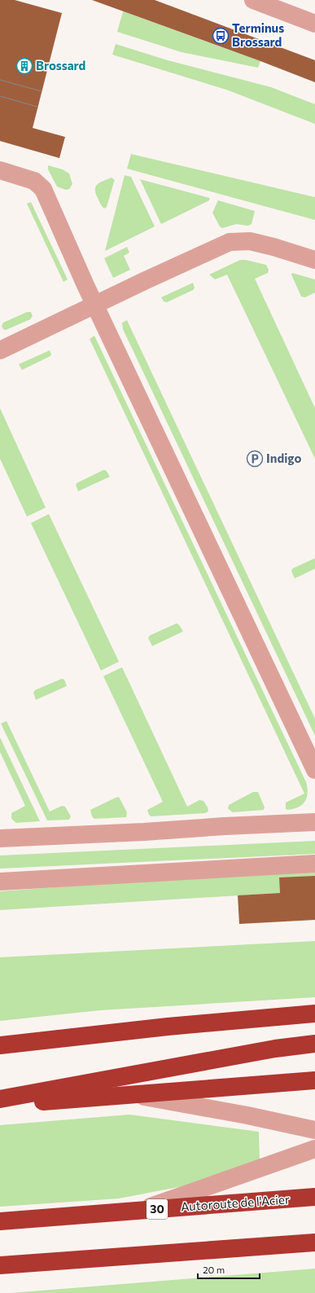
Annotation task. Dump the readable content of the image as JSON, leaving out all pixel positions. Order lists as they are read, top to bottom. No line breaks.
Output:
{"streets":{"highway":["Autoroute de l'Acier","30"]},"places":{"bus stop":["Terminus Brossard"],"building":["Brossard"],"parking":["Indigo"]},"scale_bar":"20 m"}
